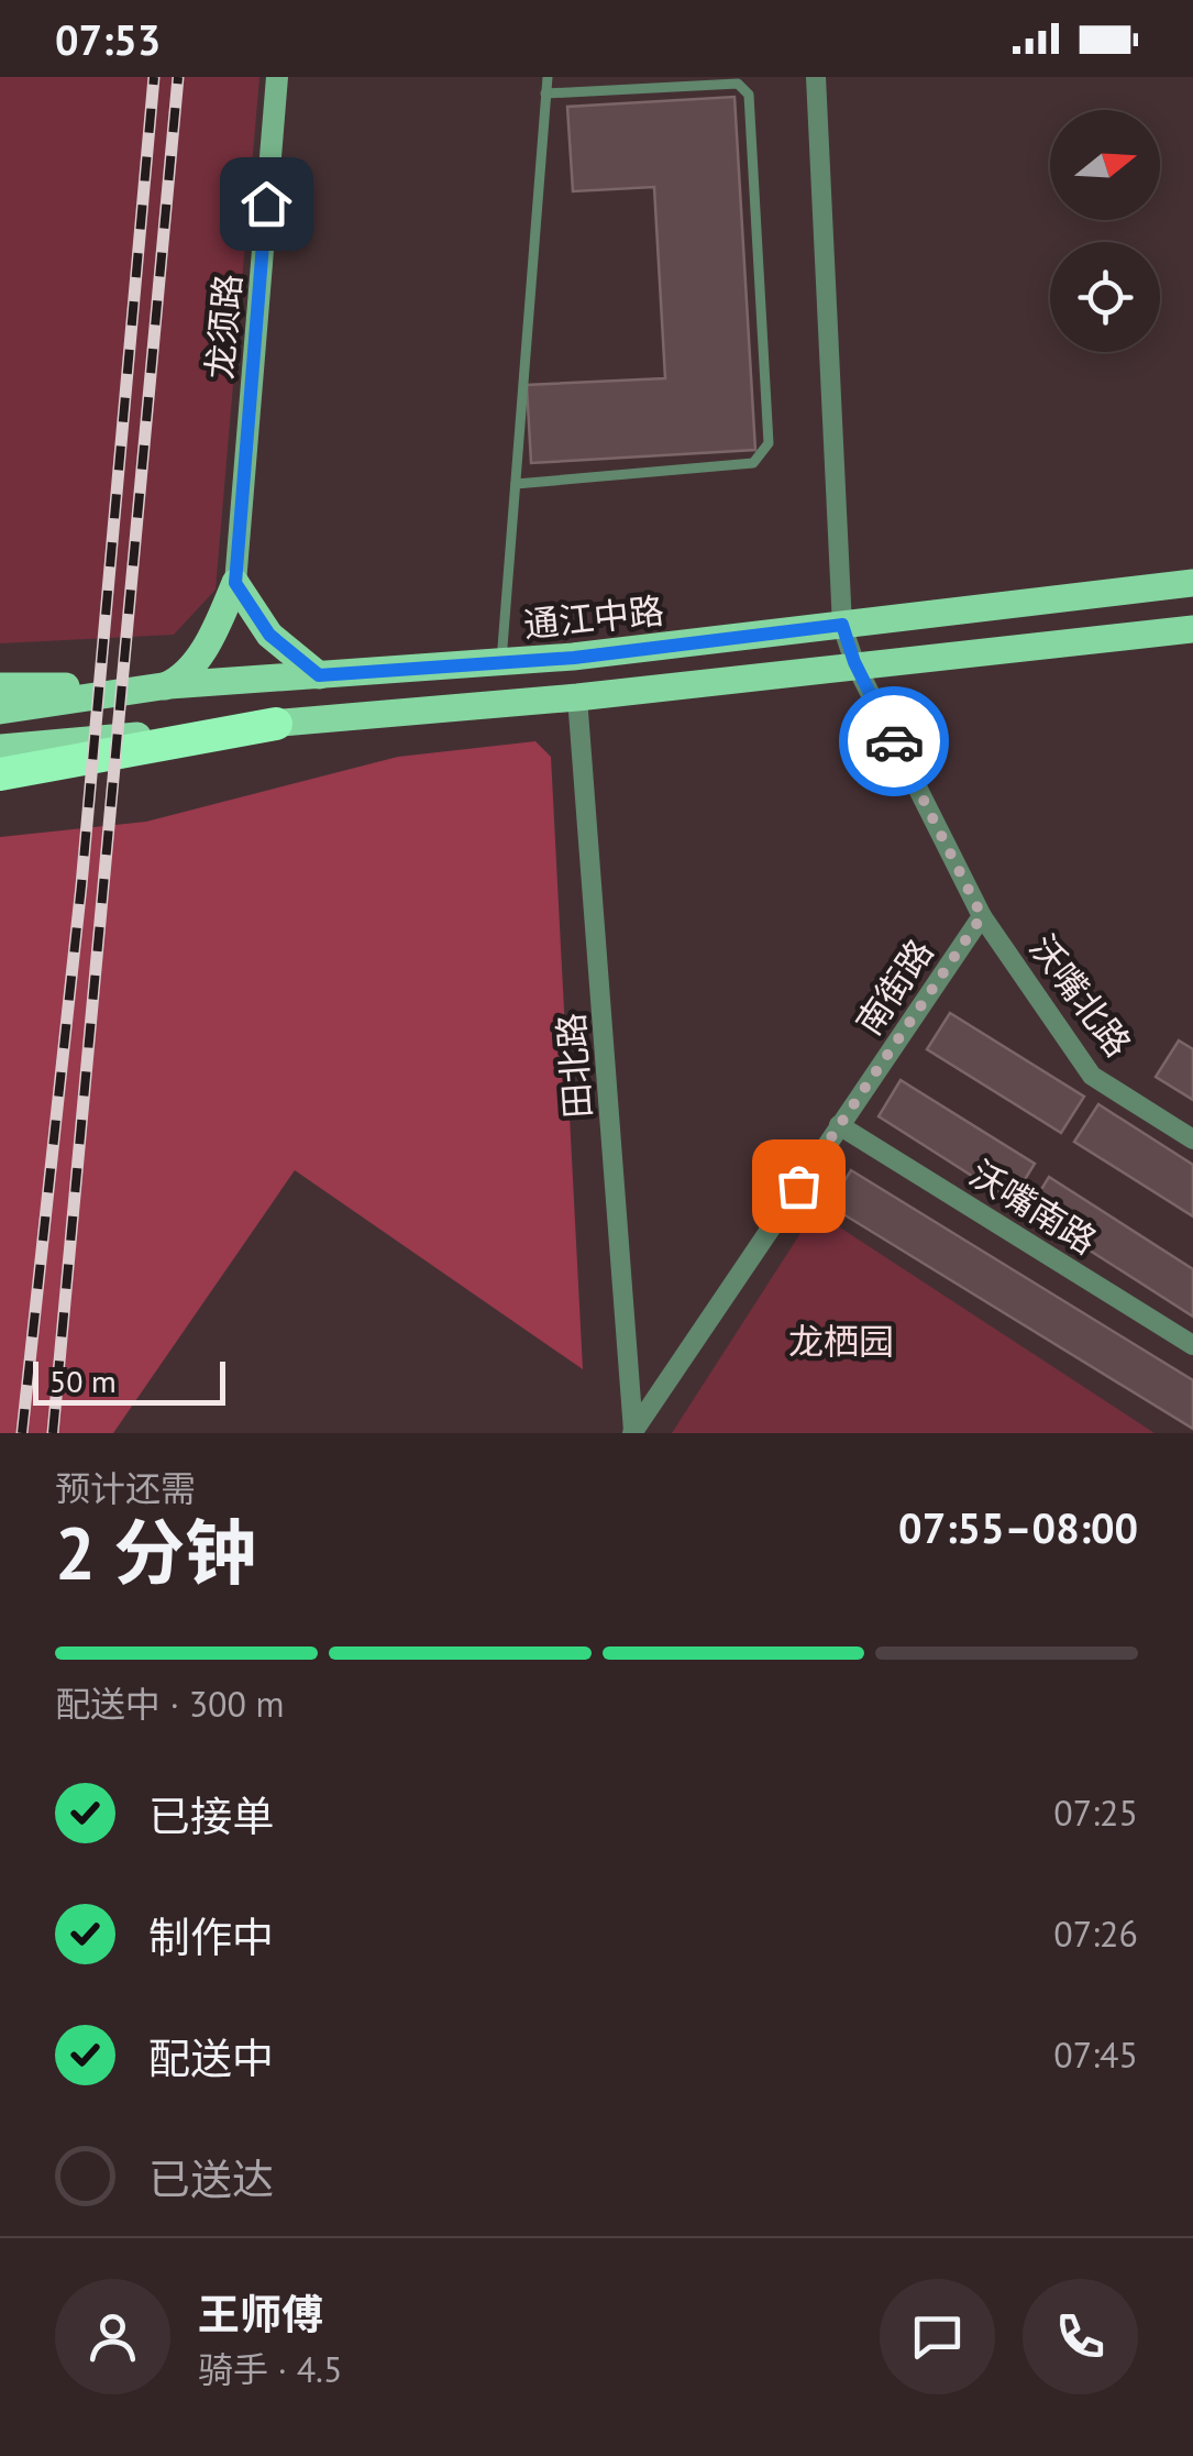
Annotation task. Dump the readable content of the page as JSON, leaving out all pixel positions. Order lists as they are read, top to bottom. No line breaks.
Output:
{"streets":{"main road":["通江中路"],"street":["龙须路","南街路","沃嘴北路","田北路","沃嘴南路"]},"crossings":[["南街路","沃嘴北路"],["南街路","田北路"],["南街路","沃嘴南路"]],"parks":["龙栖园"],"scale_bar":"50 m","north":"right","page":{"status":"07:53","scale":"50 m","heading":["2 分钟","预计还需","07:55–08:00"],"panel":["王师傅","骑手 · 4.5"],"bar":"配送中 · 300 m","list":[["已接单","07:25"],["制作中","07:26"],["配送中","07:45"],"已送达"]}}
